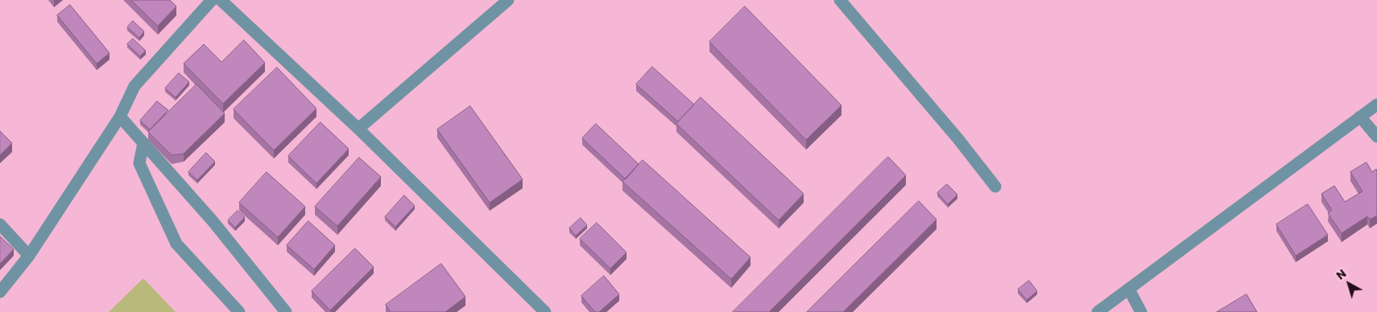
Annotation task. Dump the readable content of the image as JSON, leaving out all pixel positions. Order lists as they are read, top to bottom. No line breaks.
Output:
{"north":"top left"}
